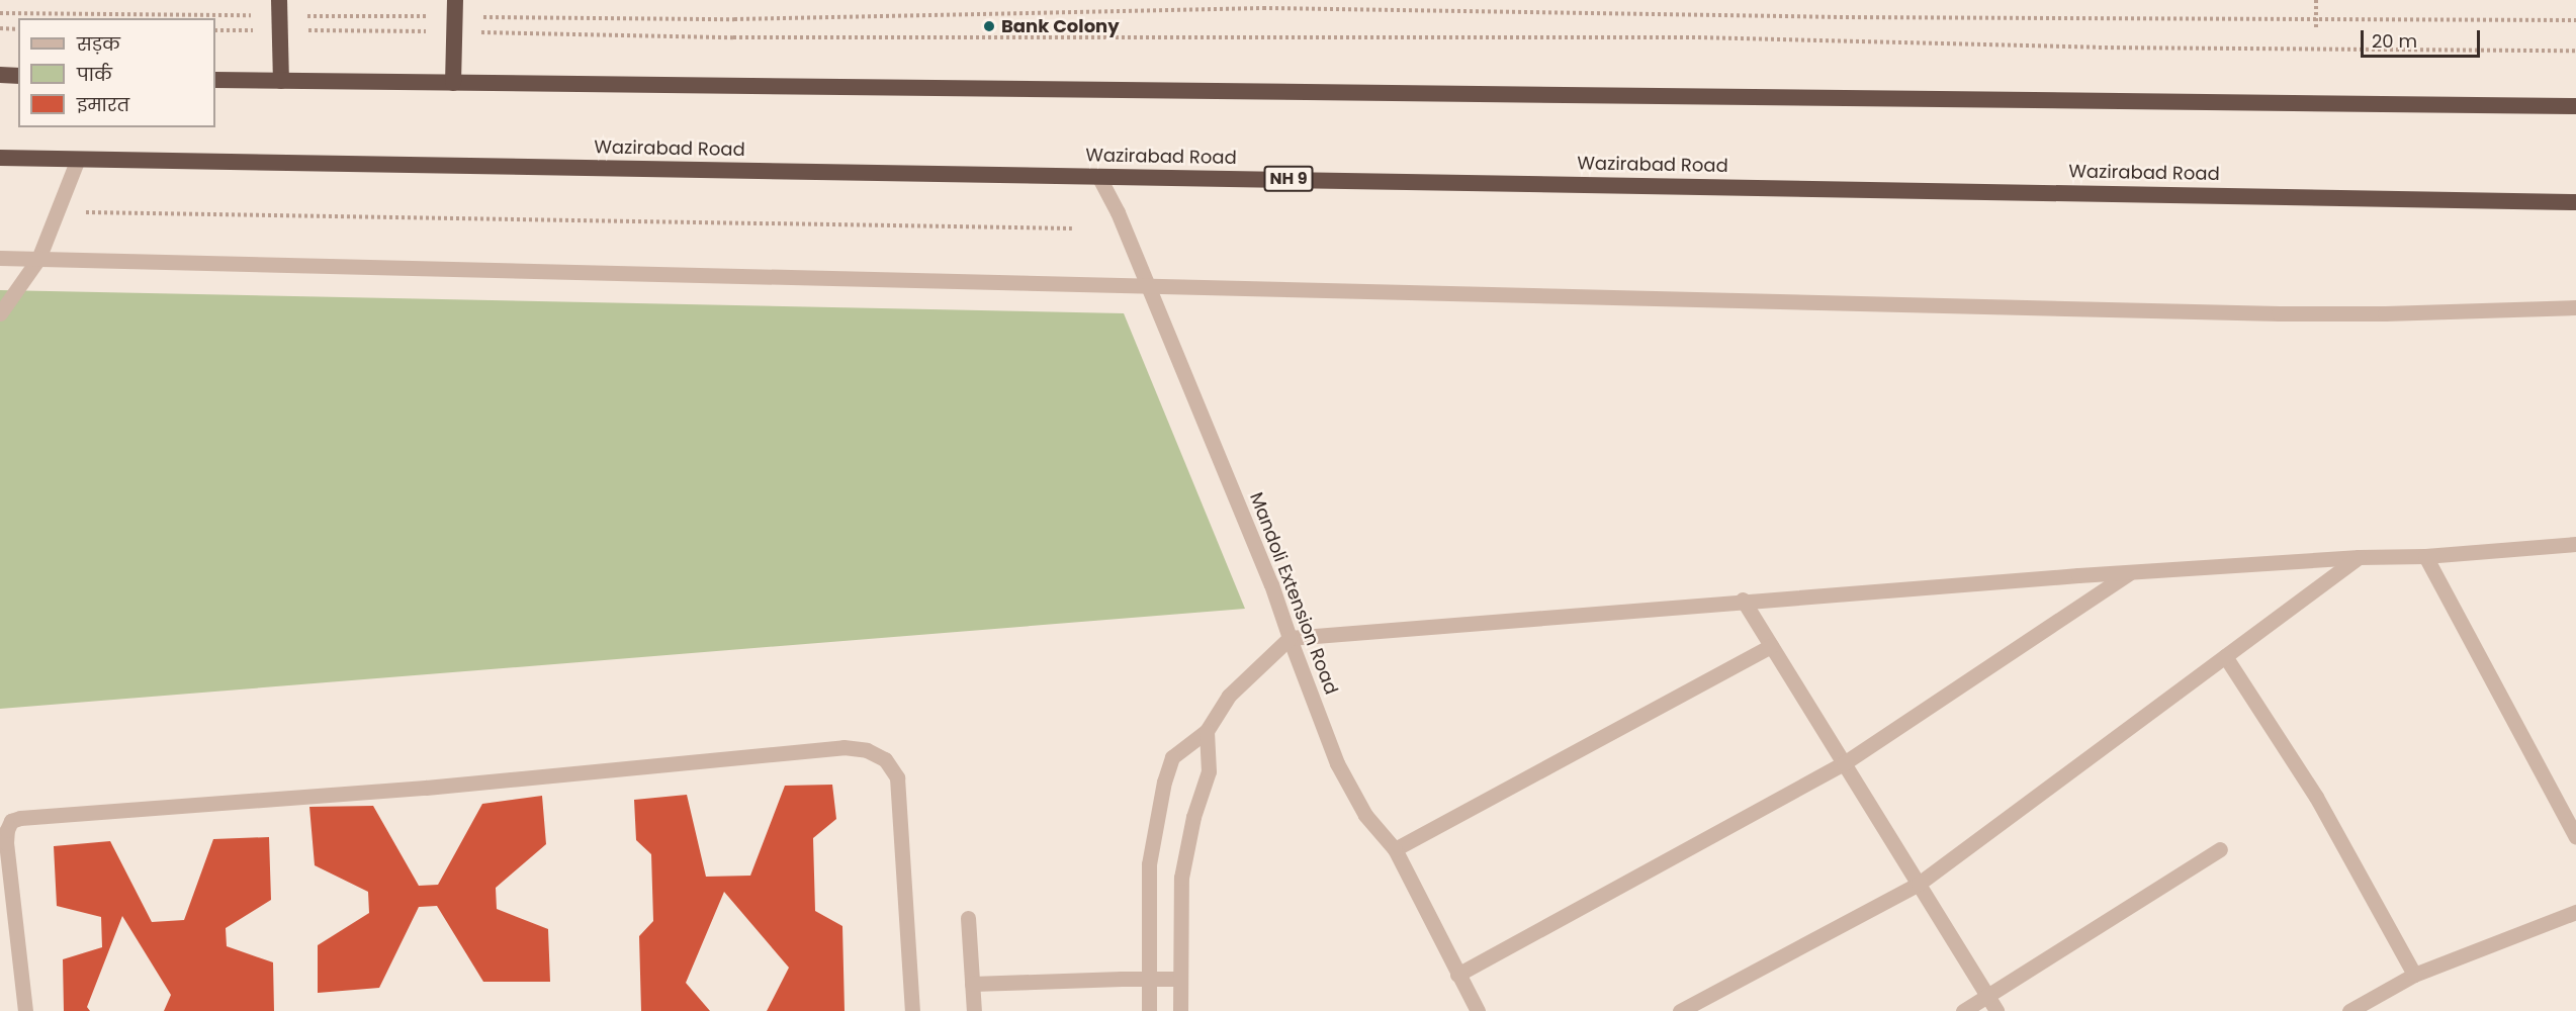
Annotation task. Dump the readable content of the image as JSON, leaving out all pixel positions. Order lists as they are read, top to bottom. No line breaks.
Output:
{"streets":{"highway":["Wazirabad Road","NH 9"],"street":["Mandoli Extension Road"]},"crossings":[["Wazirabad Road","Mandoli Extension Road"]],"places":["Bank Colony"],"legend":["सड़क","पार्क","इमारत"],"scale_bar":"20 m"}
